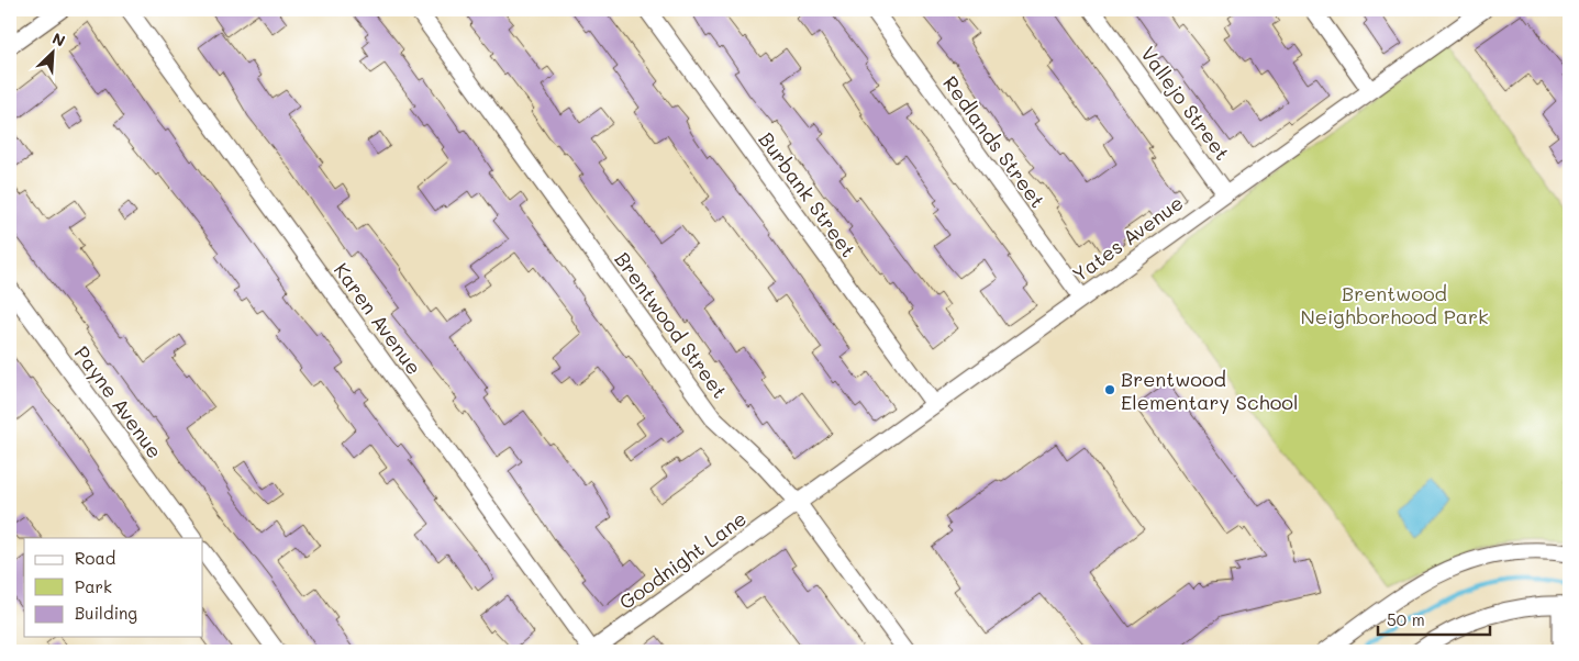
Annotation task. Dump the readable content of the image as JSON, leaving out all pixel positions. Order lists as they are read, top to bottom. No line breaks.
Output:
{"streets":{"street":["Vallejo Street","Redlands Street","Burbank Street","Yates Avenue","Karen Avenue","Brentwood Street","Payne Avenue","Goodnight Lane"]},"crossings":[["Vallejo Street","Yates Avenue"],["Redlands Street","Yates Avenue"],["Burbank Street","Yates Avenue"],["Yates Avenue","Brentwood Street"],["Yates Avenue","Goodnight Lane"],["Karen Avenue","Goodnight Lane"],["Brentwood Street","Goodnight Lane"]],"parks":["Brentwood Neighborhood Park"],"places":["Brentwood Elementary School"],"legend":["Road","Park","Building"],"scale_bar":"50 m","north":"top right"}
